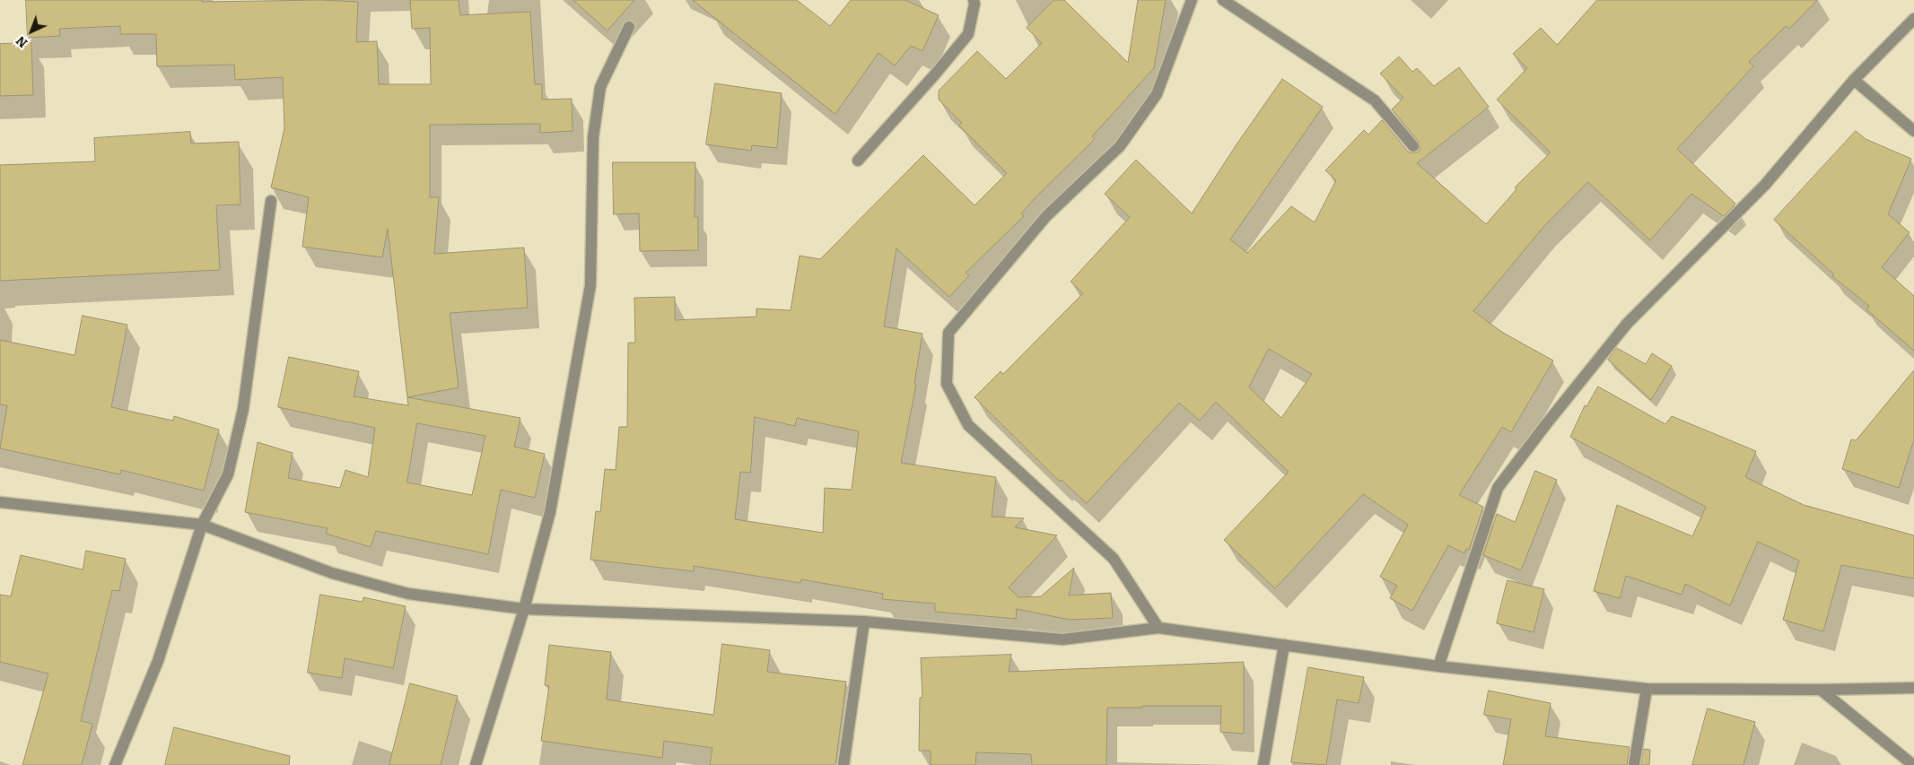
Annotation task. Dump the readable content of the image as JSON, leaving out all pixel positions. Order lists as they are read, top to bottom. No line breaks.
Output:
{"north":"bottom left"}
